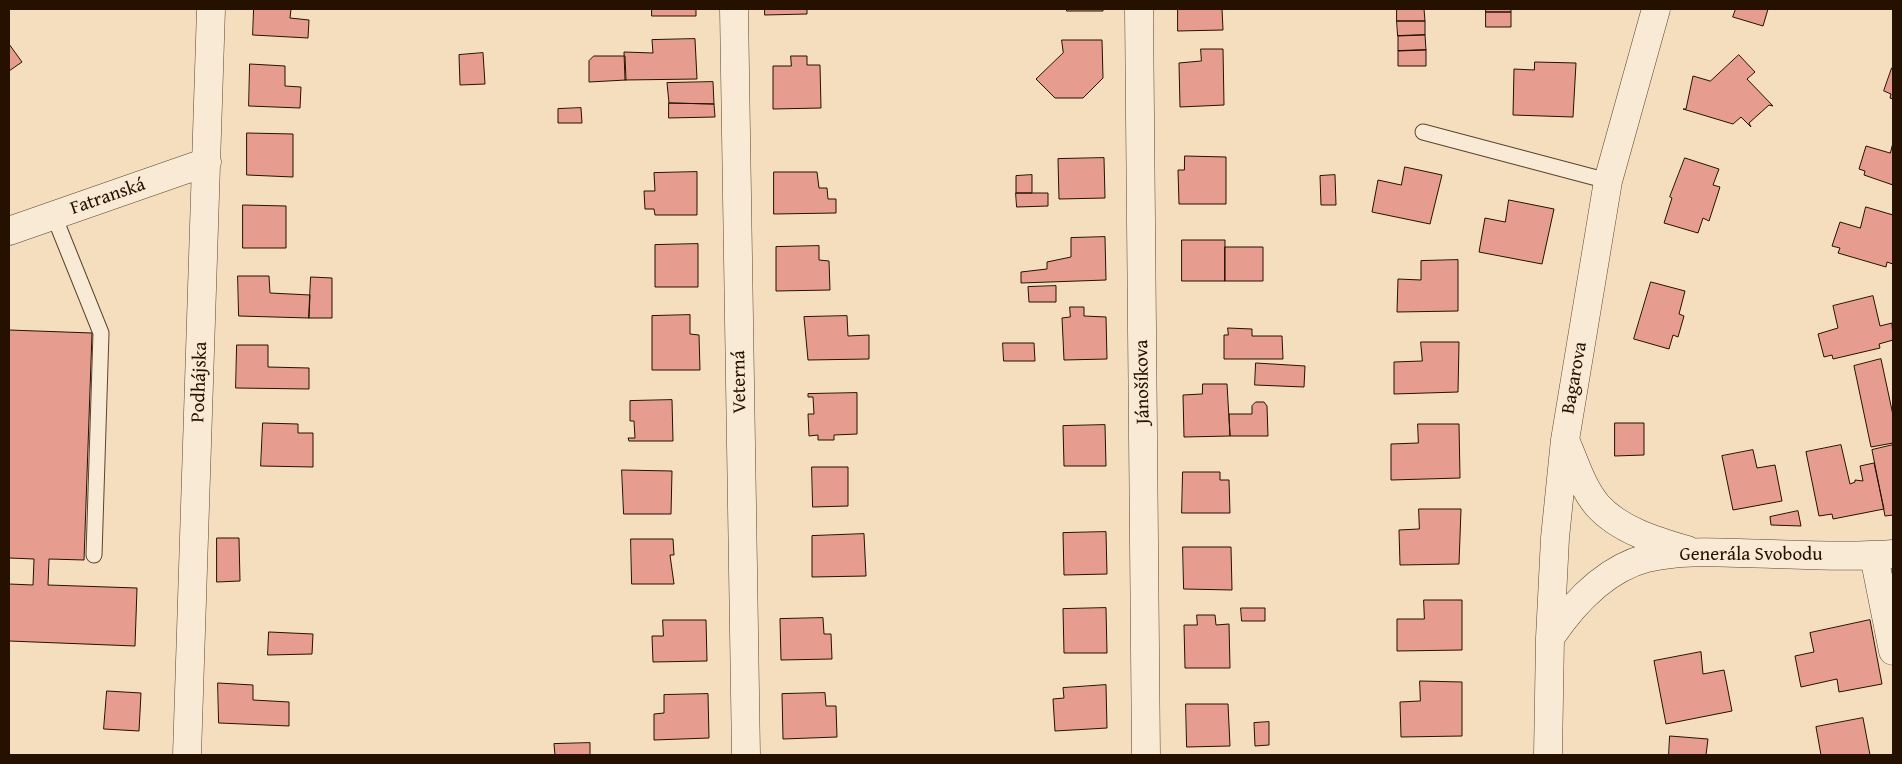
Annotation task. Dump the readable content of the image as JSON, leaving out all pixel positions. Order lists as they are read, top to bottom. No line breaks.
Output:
{"streets":{"street":["Fatranská","Bagarova","Podhájska","Veterná","Jánošíkova","Generála Svobodu"]},"crossings":[["Fatranská","Podhájska"],["Bagarova","Generála Svobodu"]]}
